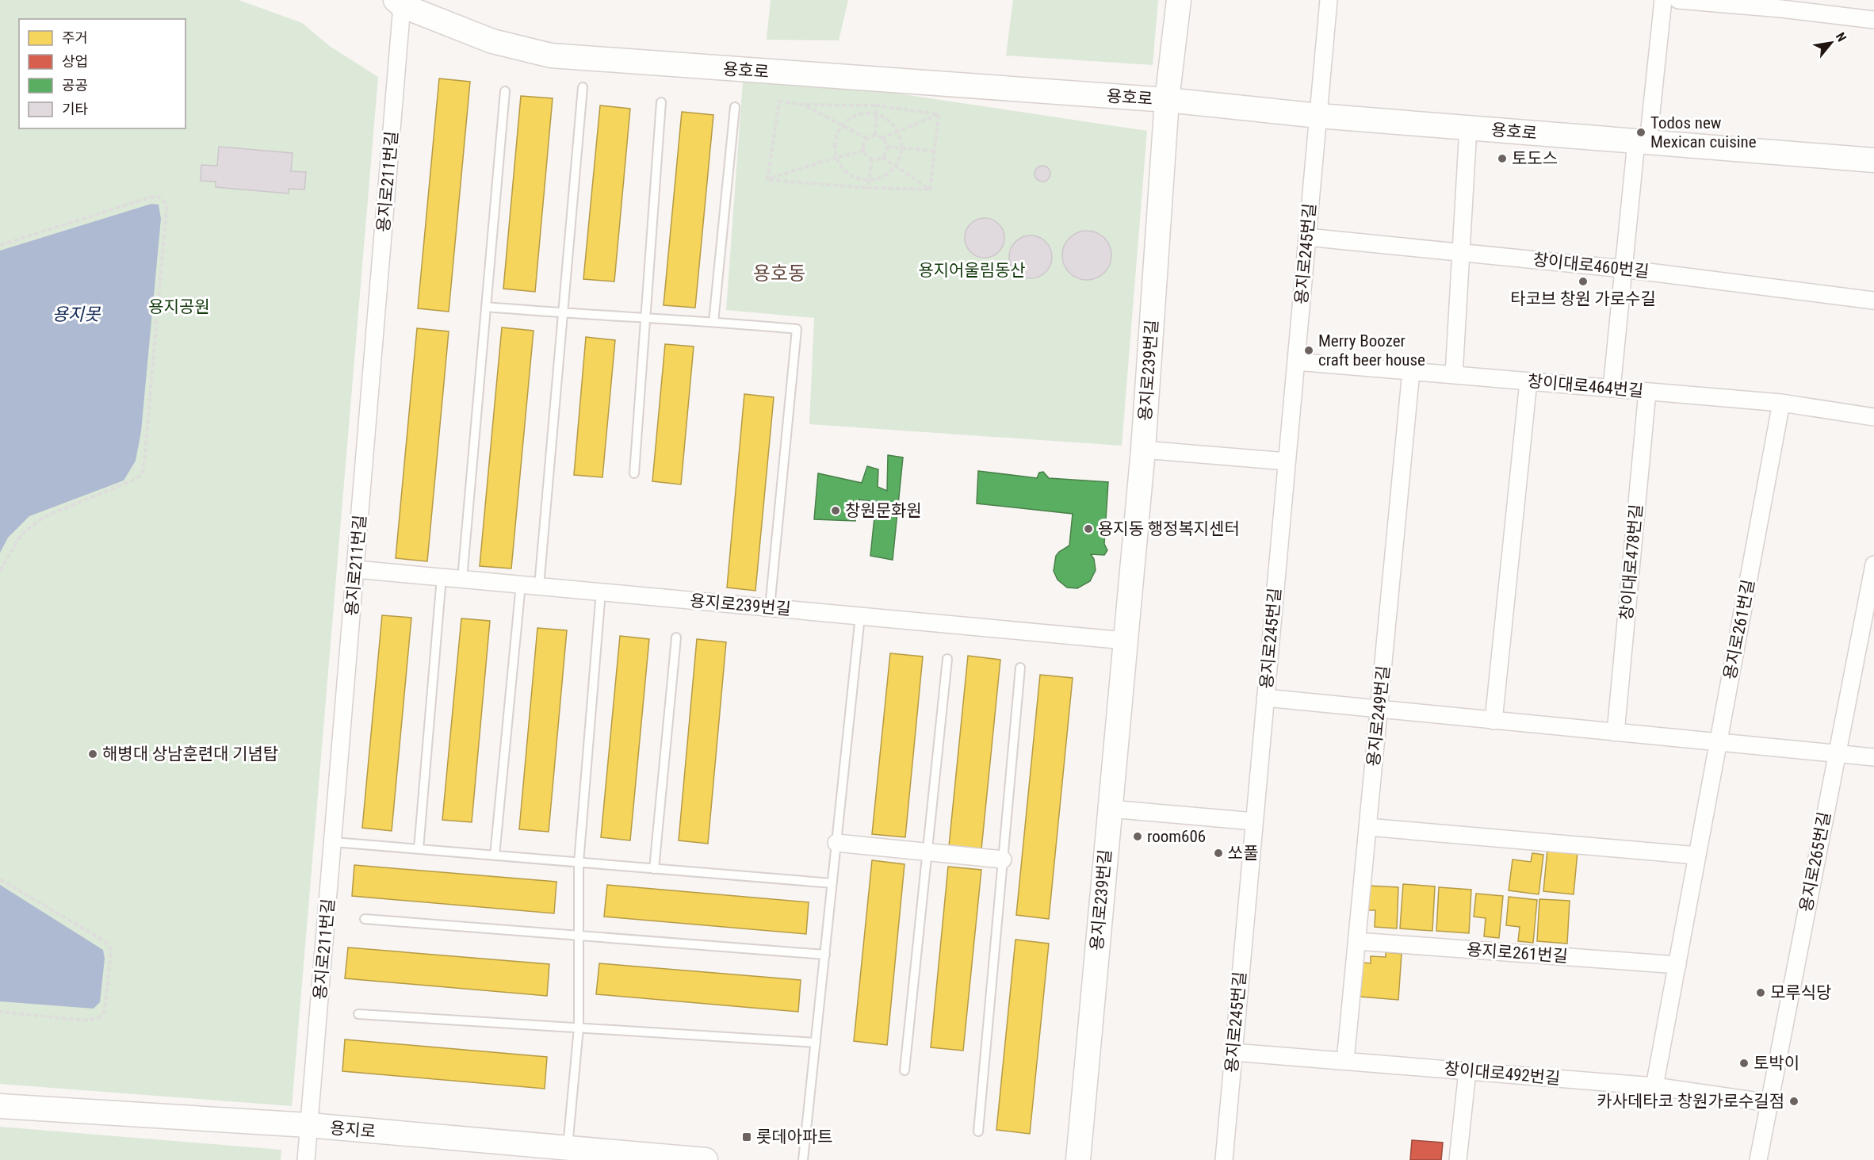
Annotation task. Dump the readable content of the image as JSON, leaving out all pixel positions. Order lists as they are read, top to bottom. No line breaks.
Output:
{"streets":{"street":["용호로","용지로211번길","용지로245번길","창이대로460번길","용지로239번길","창이대로464번길","창이대로478번길","용지로261번길","용지로249번길","용지로265번길","창이대로492번길","용지로"]},"crossings":[["용호로","용지로211번길"],["용호로","용지로245번길"],["용호로","용지로239번길"],["용지로211번길","용지로239번길"],["용지로211번길","용지로"],["용지로245번길","창이대로460번길"],["용지로245번길","창이대로464번길"],["용지로245번길","창이대로492번길"],["창이대로464번길","창이대로478번길"],["창이대로464번길","용지로261번길"],["창이대로464번길","용지로249번길"],["용지로261번길","용지로249번길"],["용지로261번길","창이대로492번길"],["용지로249번길","창이대로492번길"],["용지로265번길","창이대로492번길"]],"districts":["용호동"],"water":["용지못"],"parks":["용지어울림동산","용지공원"],"places":{"other":["Todos new Mexican cuisine","토도스","타코브 창원 가로수길","Merry Boozer craft beer house","창원문화원","용지동 행정복지센터","해병대 상남훈련대 기념탑","room606","쏘풀","모루식당","토박이","카사데타코 창원가로수길점"],"transit":["롯데아파트"]},"legend":["주거","상업","공공","기타"],"north":"top right"}
